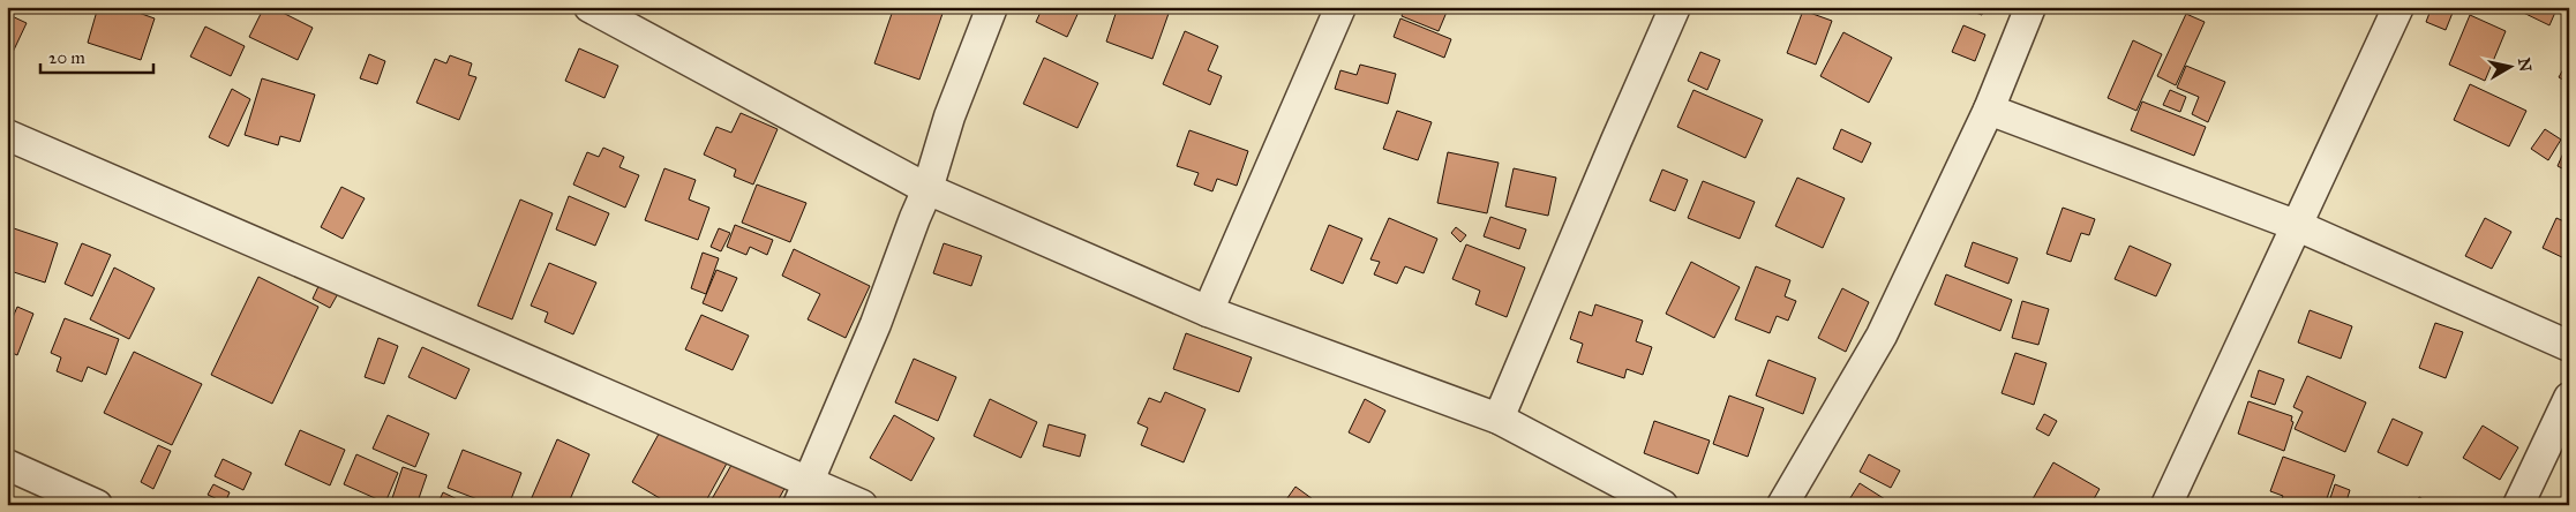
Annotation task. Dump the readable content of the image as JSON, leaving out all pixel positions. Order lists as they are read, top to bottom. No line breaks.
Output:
{"scale_bar":"20 m","north":"right"}
